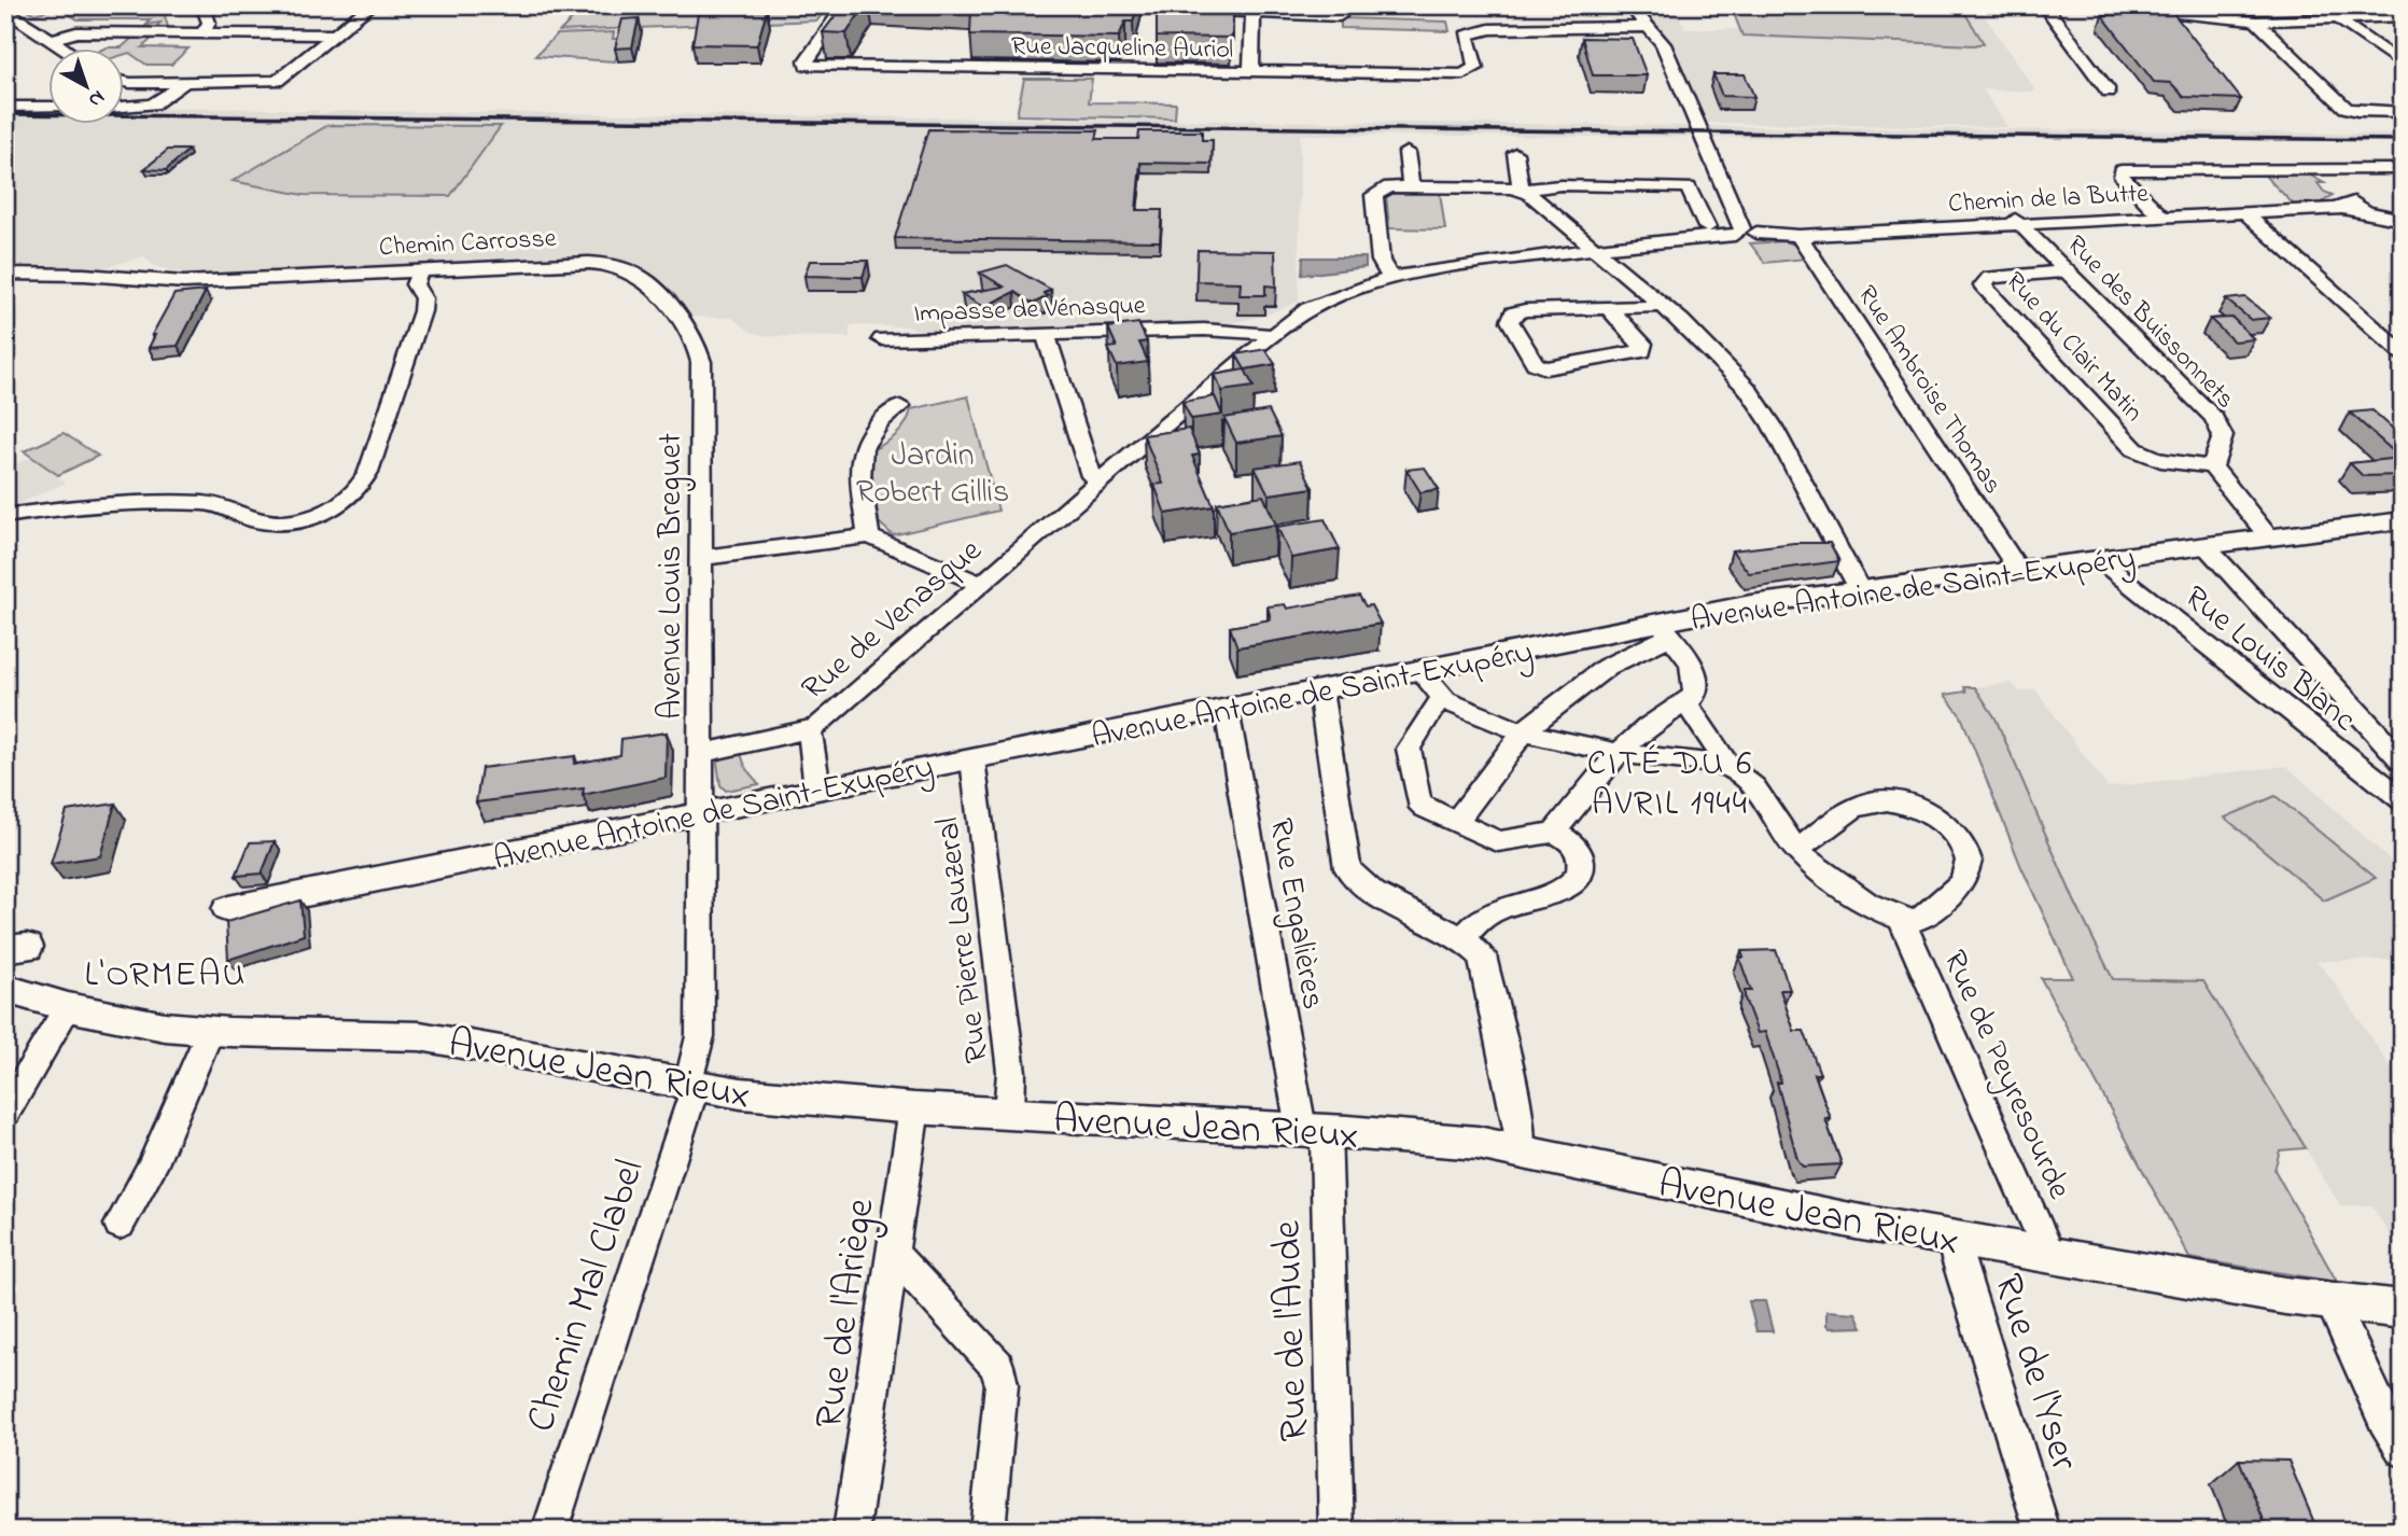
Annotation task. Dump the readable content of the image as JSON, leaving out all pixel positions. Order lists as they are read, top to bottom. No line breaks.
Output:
{"streets":{"main road":["Avenue Antoine de Saint-Exupéry","Avenue Jean Rieux"],"street":["Rue Jacqueline Auriol","Chemin de la Butte","Chemin Carrosse","Impasse de Vénasque","Rue des Buissonnets","Rue du Clair Matin","Rue Ambroise Thomas","Avenue Louis Breguet","Rue de Venasque","Rue Louis Blanc","Rue Engalières","Rue Pierre Lauzeral","Rue de Peyresourde","Chemin Mal Clabel","Rue de l'Ariège","Rue de l'Aude","Rue de l'Yser"]},"crossings":[["Chemin de la Butte","Rue des Buissonnets"],["Chemin de la Butte","Rue Ambroise Thomas"],["Chemin de la Butte","Rue de Venasque"],["Chemin Carrosse","Avenue Louis Breguet"],["Impasse de Vénasque","Rue de Venasque"],["Rue des Buissonnets","Rue du Clair Matin"],["Rue Ambroise Thomas","Avenue Antoine de Saint-Exupéry"],["Avenue Louis Breguet","Avenue Antoine de Saint-Exupéry"],["Avenue Louis Breguet","Rue de Venasque"],["Avenue Louis Breguet","Avenue Jean Rieux"],["Avenue Louis Breguet","Chemin Mal Clabel"],["Avenue Antoine de Saint-Exupéry","Rue de Venasque"],["Avenue Antoine de Saint-Exupéry","Rue Louis Blanc"],["Avenue Antoine de Saint-Exupéry","Rue Engalières"],["Avenue Antoine de Saint-Exupéry","Rue Pierre Lauzeral"],["Rue Engalières","Avenue Jean Rieux"],["Rue Engalières","Rue de l'Aude"],["Rue Pierre Lauzeral","Avenue Jean Rieux"],["Avenue Jean Rieux","Rue de Peyresourde"],["Avenue Jean Rieux","Chemin Mal Clabel"],["Avenue Jean Rieux","Rue de l'Ariège"],["Avenue Jean Rieux","Rue de l'Aude"],["Avenue Jean Rieux","Rue de l'Yser"]],"districts":["CITÉ DU 6 AVRIL 1944","L'ORMEAU"],"parks":["Jardin Robert Gillis"],"north":"bottom right"}
